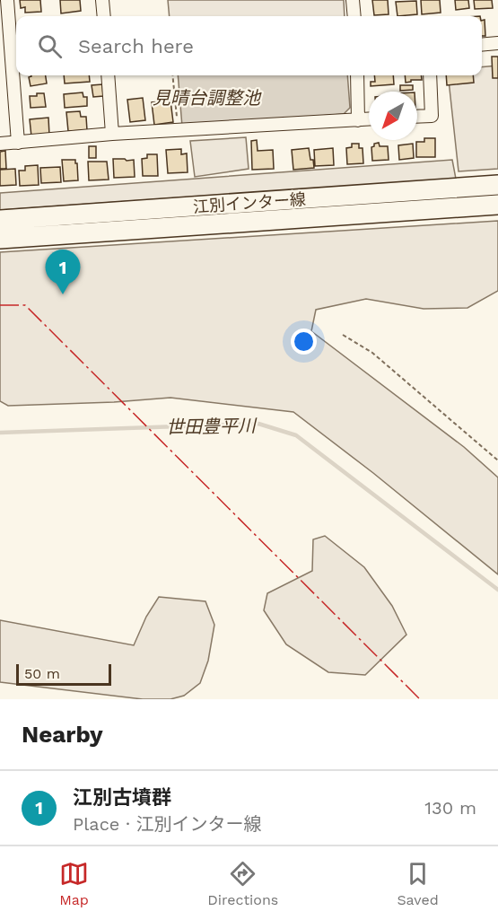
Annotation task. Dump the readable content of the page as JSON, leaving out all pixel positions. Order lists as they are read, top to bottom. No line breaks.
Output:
{"streets":{"main road":["江別インター線"]},"water":["見晴台調整池","世田豊平川"],"scale_bar":"50 m","north":"bottom left","page":{"search":"Search here","pins":"1","scale":"50 m","heading":"Nearby","list":[{"mark":"1","name":"江別古墳群","note":"Place · 江別インター線","value":"130 m"}],"nav":["Map","Directions","Saved"]}}
